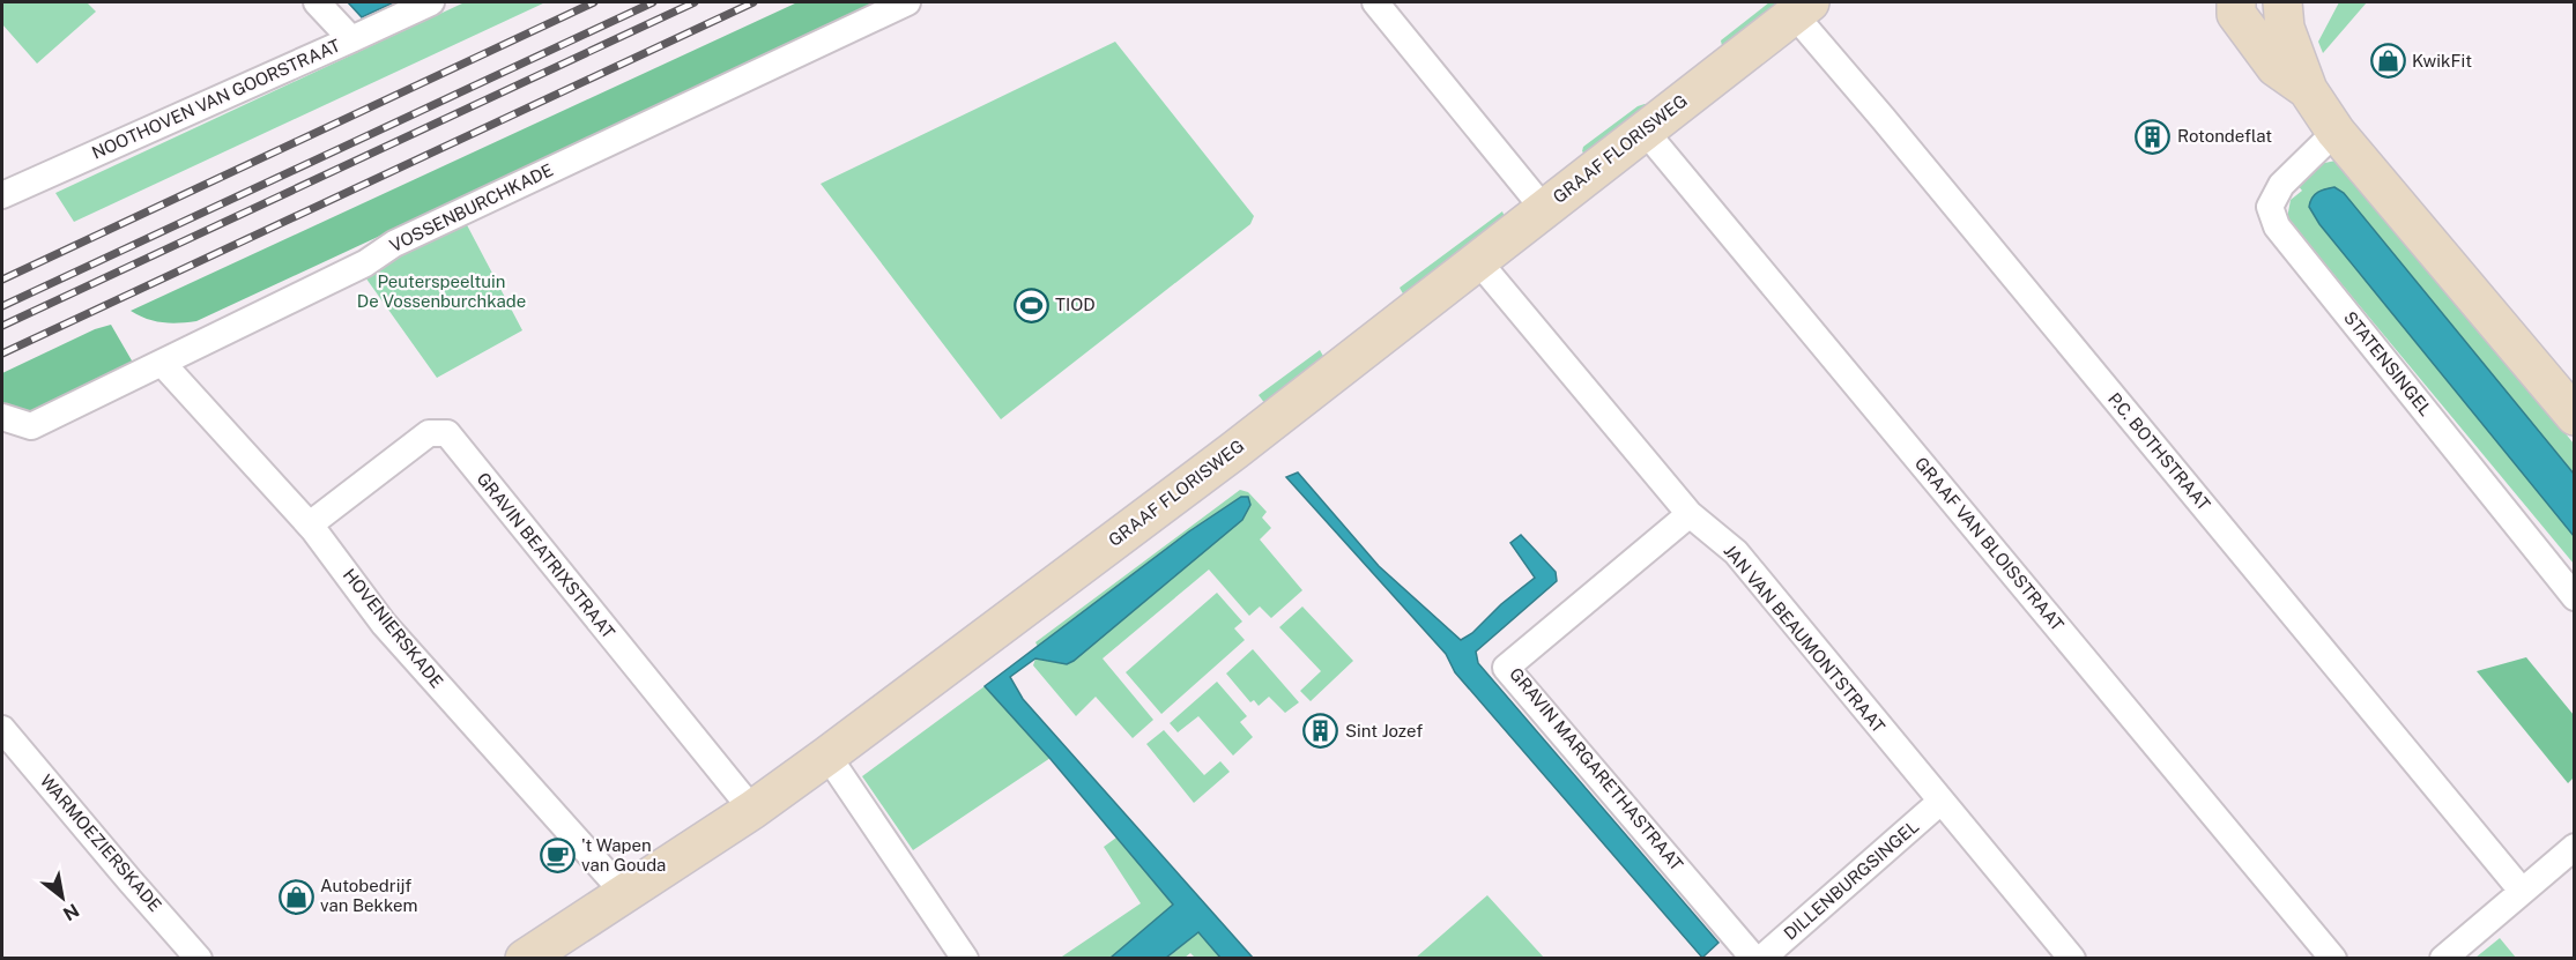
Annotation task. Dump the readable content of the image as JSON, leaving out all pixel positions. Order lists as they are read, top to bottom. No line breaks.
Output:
{"streets":{"street":["NOOTHOVEN VAN GOORSTRAAT","GRAAF FLORISWEG","VOSSENBURCHKADE","STATENSINGEL","P.C. BOTHSTRAAT","GRAAF VAN BLOISSTRAAT","GRAVIN BEATRIXSTRAAT","HOVENIERSKADE","JAN VAN BEAUMONTSTRAAT","GRAVIN MARGARETHASTRAAT","WARMOEZIERSKADE","DILLENBURGSINGEL"]},"crossings":[["GRAAF FLORISWEG","P.C. BOTHSTRAAT"],["GRAAF FLORISWEG","GRAAF VAN BLOISSTRAAT"],["GRAAF FLORISWEG","GRAVIN BEATRIXSTRAAT"],["GRAAF FLORISWEG","HOVENIERSKADE"],["GRAAF FLORISWEG","JAN VAN BEAUMONTSTRAAT"],["VOSSENBURCHKADE","HOVENIERSKADE"],["GRAVIN BEATRIXSTRAAT","HOVENIERSKADE"],["JAN VAN BEAUMONTSTRAAT","GRAVIN MARGARETHASTRAAT"],["JAN VAN BEAUMONTSTRAAT","DILLENBURGSINGEL"]],"parks":["Peuterspeeltuin De Vossenburchkade"],"places":{"shop":["KwikFit","Autobedrijf van Bekkem"],"building":["Rotondeflat","Sint Jozef"],"sports":["TIOD"],"cafe":["'t Wapen van Gouda"]},"north":"bottom right"}
